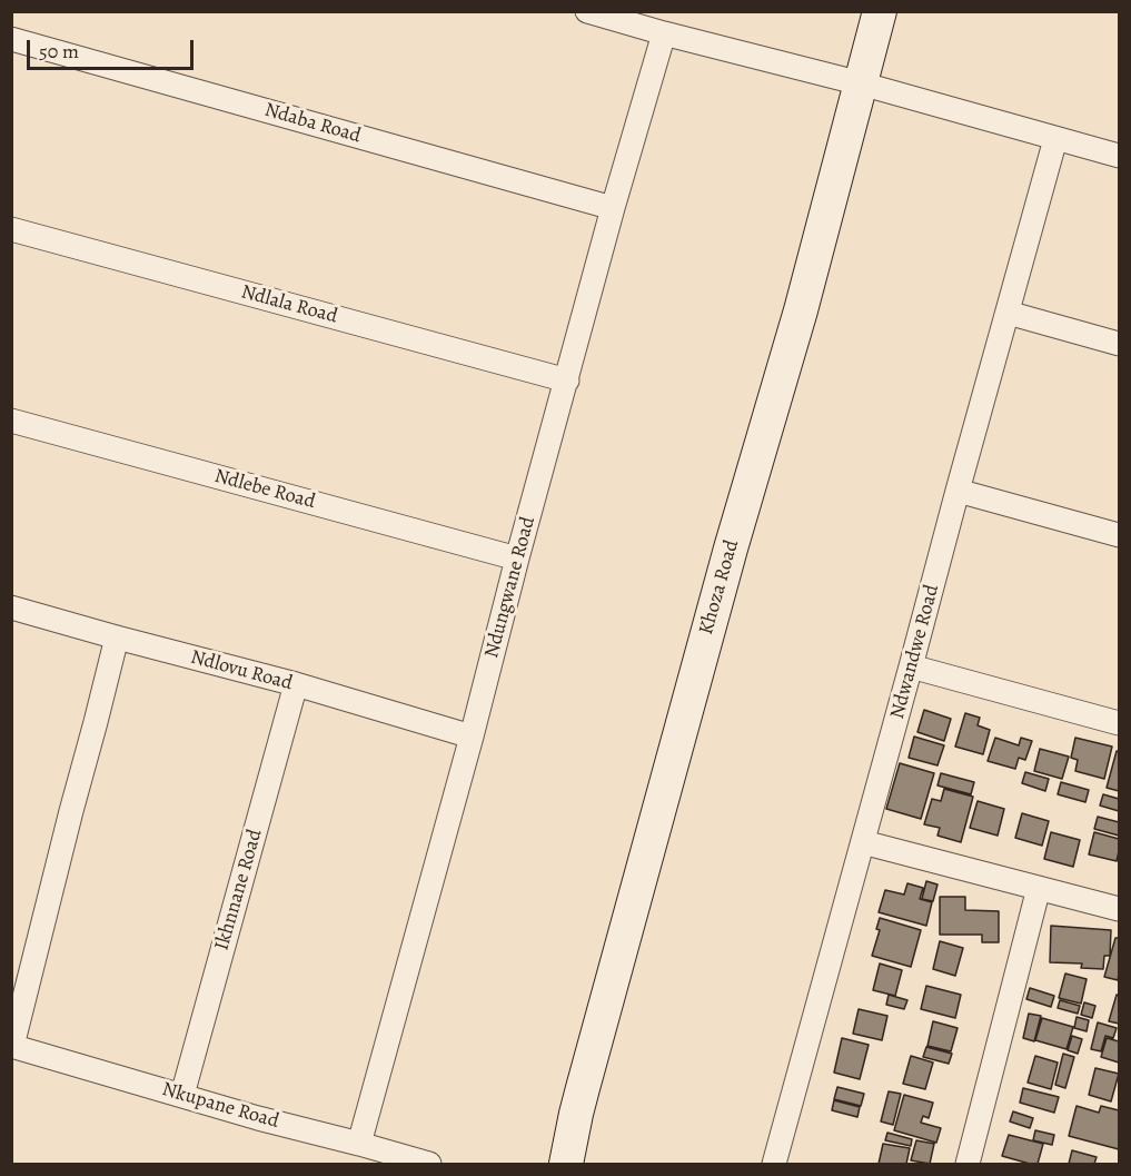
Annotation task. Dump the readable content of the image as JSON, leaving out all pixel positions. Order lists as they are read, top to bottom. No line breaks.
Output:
{"streets":{"street":["Ndaba Road","Ndlala Road","Ndlebe Road","Ndungwane Road","Khoza Road","Ndwandwe Road","Ndlovu Road","Ikhnnane Road","Nkupane Road"]},"crossings":[["Ndaba Road","Ndungwane Road"],["Ndlala Road","Ndungwane Road"],["Ndlebe Road","Ndungwane Road"],["Ndungwane Road","Ndlovu Road"],["Ndungwane Road","Nkupane Road"],["Ndlovu Road","Ikhnnane Road"],["Ikhnnane Road","Nkupane Road"]],"scale_bar":"50 m"}
